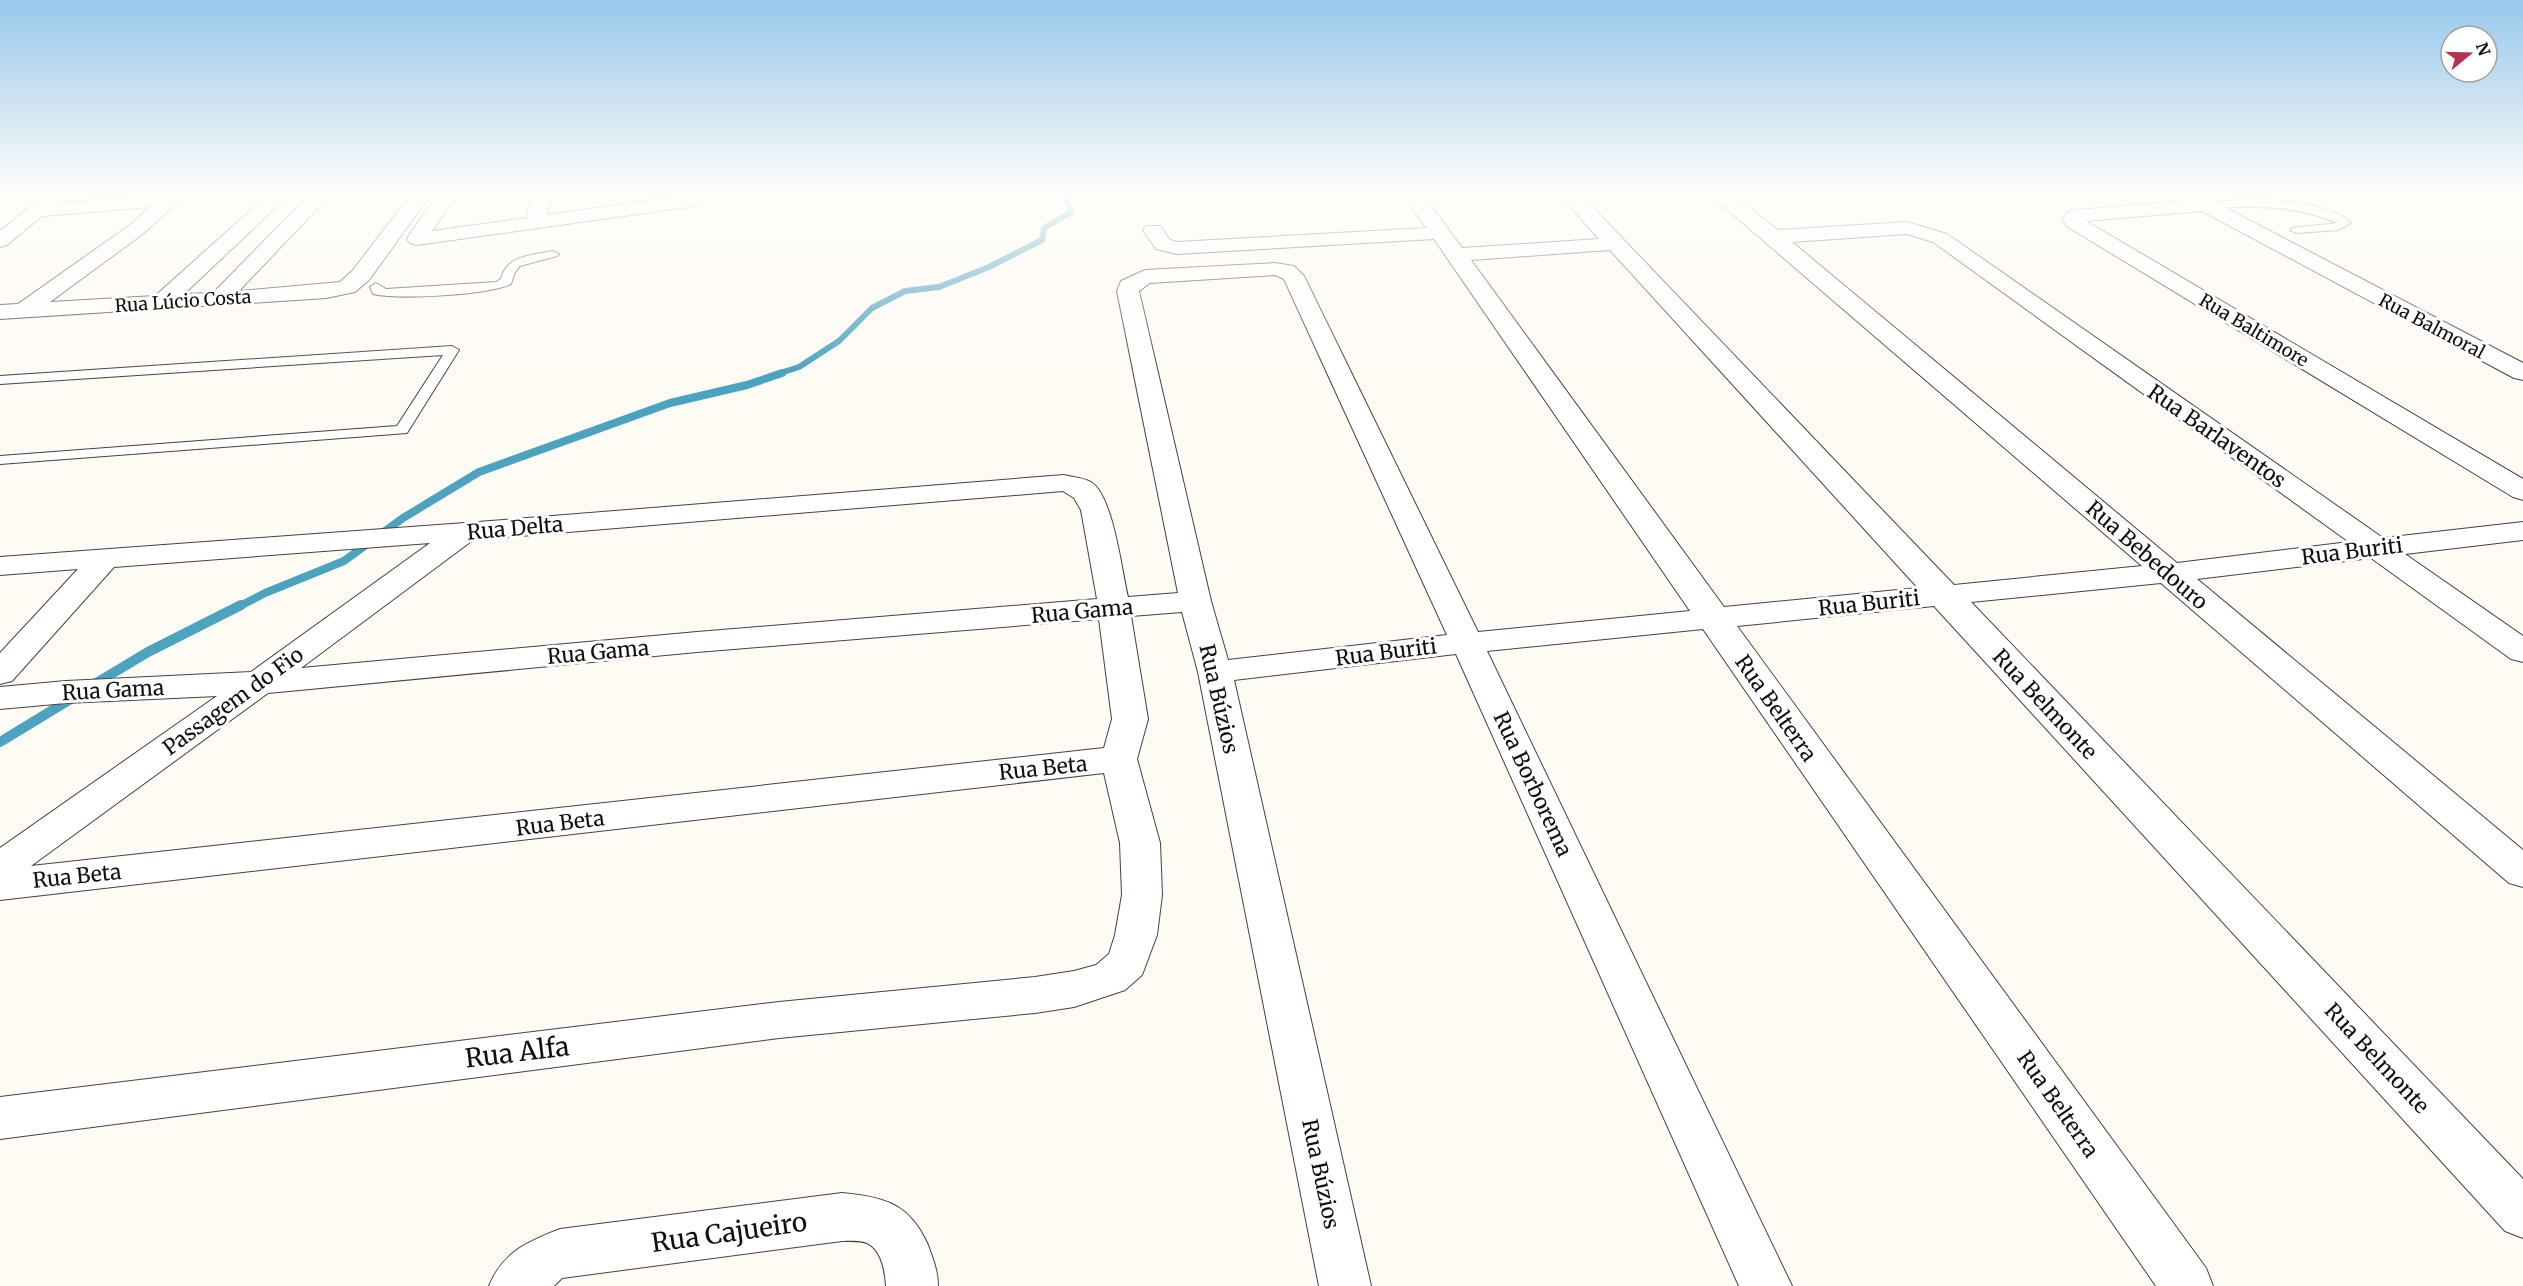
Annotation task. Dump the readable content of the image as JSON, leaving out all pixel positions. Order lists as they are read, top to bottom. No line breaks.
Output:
{"streets":{"street":["Rua Lúcio Costa","Rua Balmoral","Rua Baltimore","Rua Barlaventos","Rua Delta","Rua Buriti","Rua Bebedouro","Rua Gama","Rua Búzios","Passagem do Fio","Rua Belmonte","Rua Belterra","Rua Beta","Rua Borborema","Rua Alfa","Rua Cajueiro"]},"crossings":[["Rua Barlaventos","Rua Buriti"],["Rua Delta","Rua Gama"],["Rua Delta","Passagem do Fio"],["Rua Delta","Rua Beta"],["Rua Delta","Rua Alfa"],["Rua Buriti","Rua Bebedouro"],["Rua Buriti","Rua Búzios"],["Rua Buriti","Rua Belmonte"],["Rua Buriti","Rua Belterra"],["Rua Buriti","Rua Borborema"],["Rua Gama","Rua Búzios"],["Rua Gama","Passagem do Fio"],["Rua Búzios","Rua Borborema"],["Rua Beta","Rua Alfa"]],"north":"right"}
